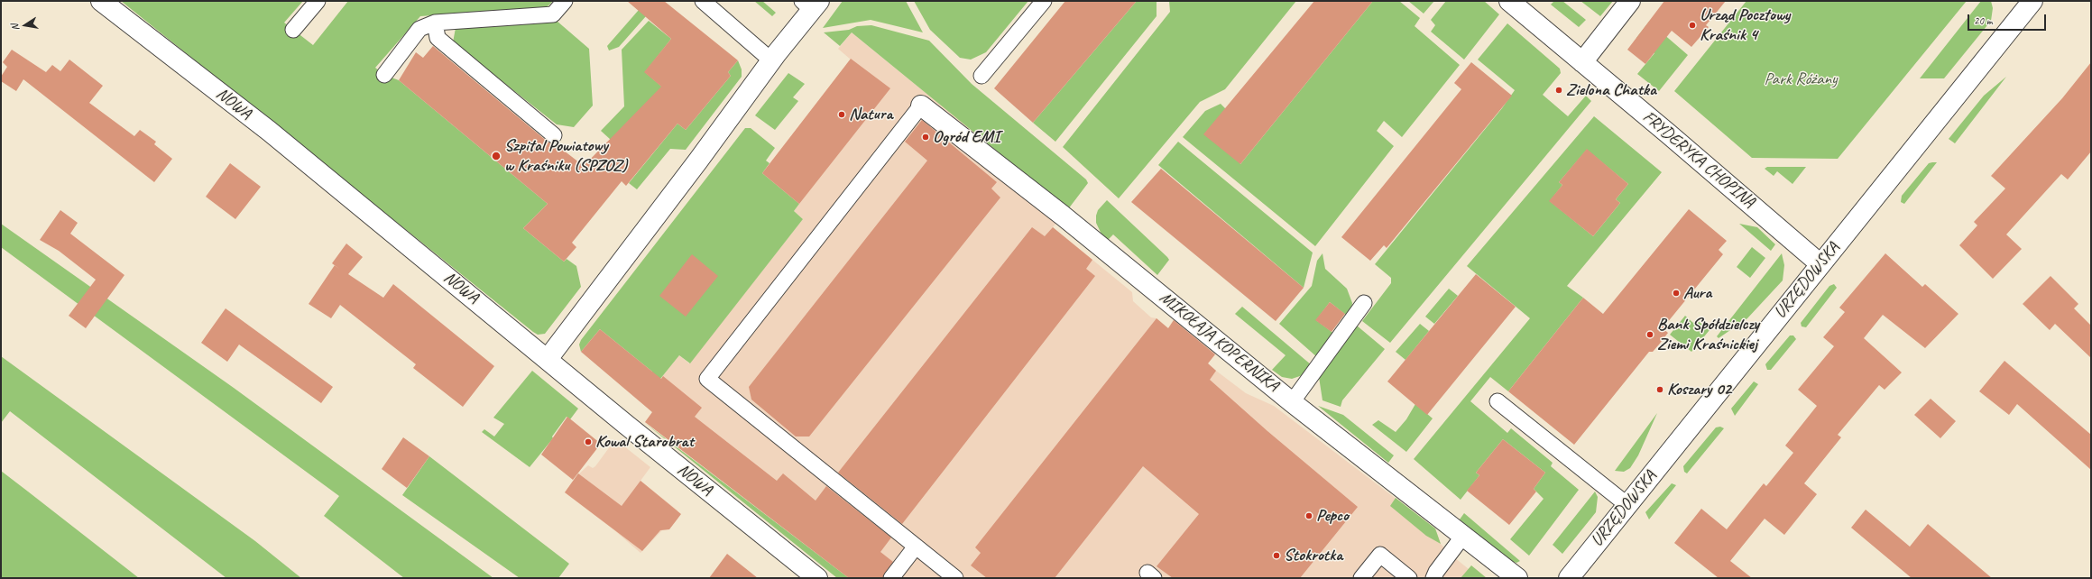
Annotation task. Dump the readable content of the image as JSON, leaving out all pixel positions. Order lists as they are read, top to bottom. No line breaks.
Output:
{"streets":{"street":["NOWA","FRYDERYKA CHOPINA","URZĘDOWSKA","MIKOŁAJA KOPERNIKA"]},"crossings":[["FRYDERYKA CHOPINA","URZĘDOWSKA"]],"parks":["Park Różany"],"places":["Urząd Pocztowy Kraśnik 4","Zielona Chatka","Natura","Ogród EMI","Szpital Powiatowy w Kraśniku (SPZOZ)","Aura","Bank Spółdzielczy Ziemi Kraśnickiej","Koszary 02","Kowal Starobrat","Pepco","Stokrotka"],"scale_bar":"20 m","north":"left"}
